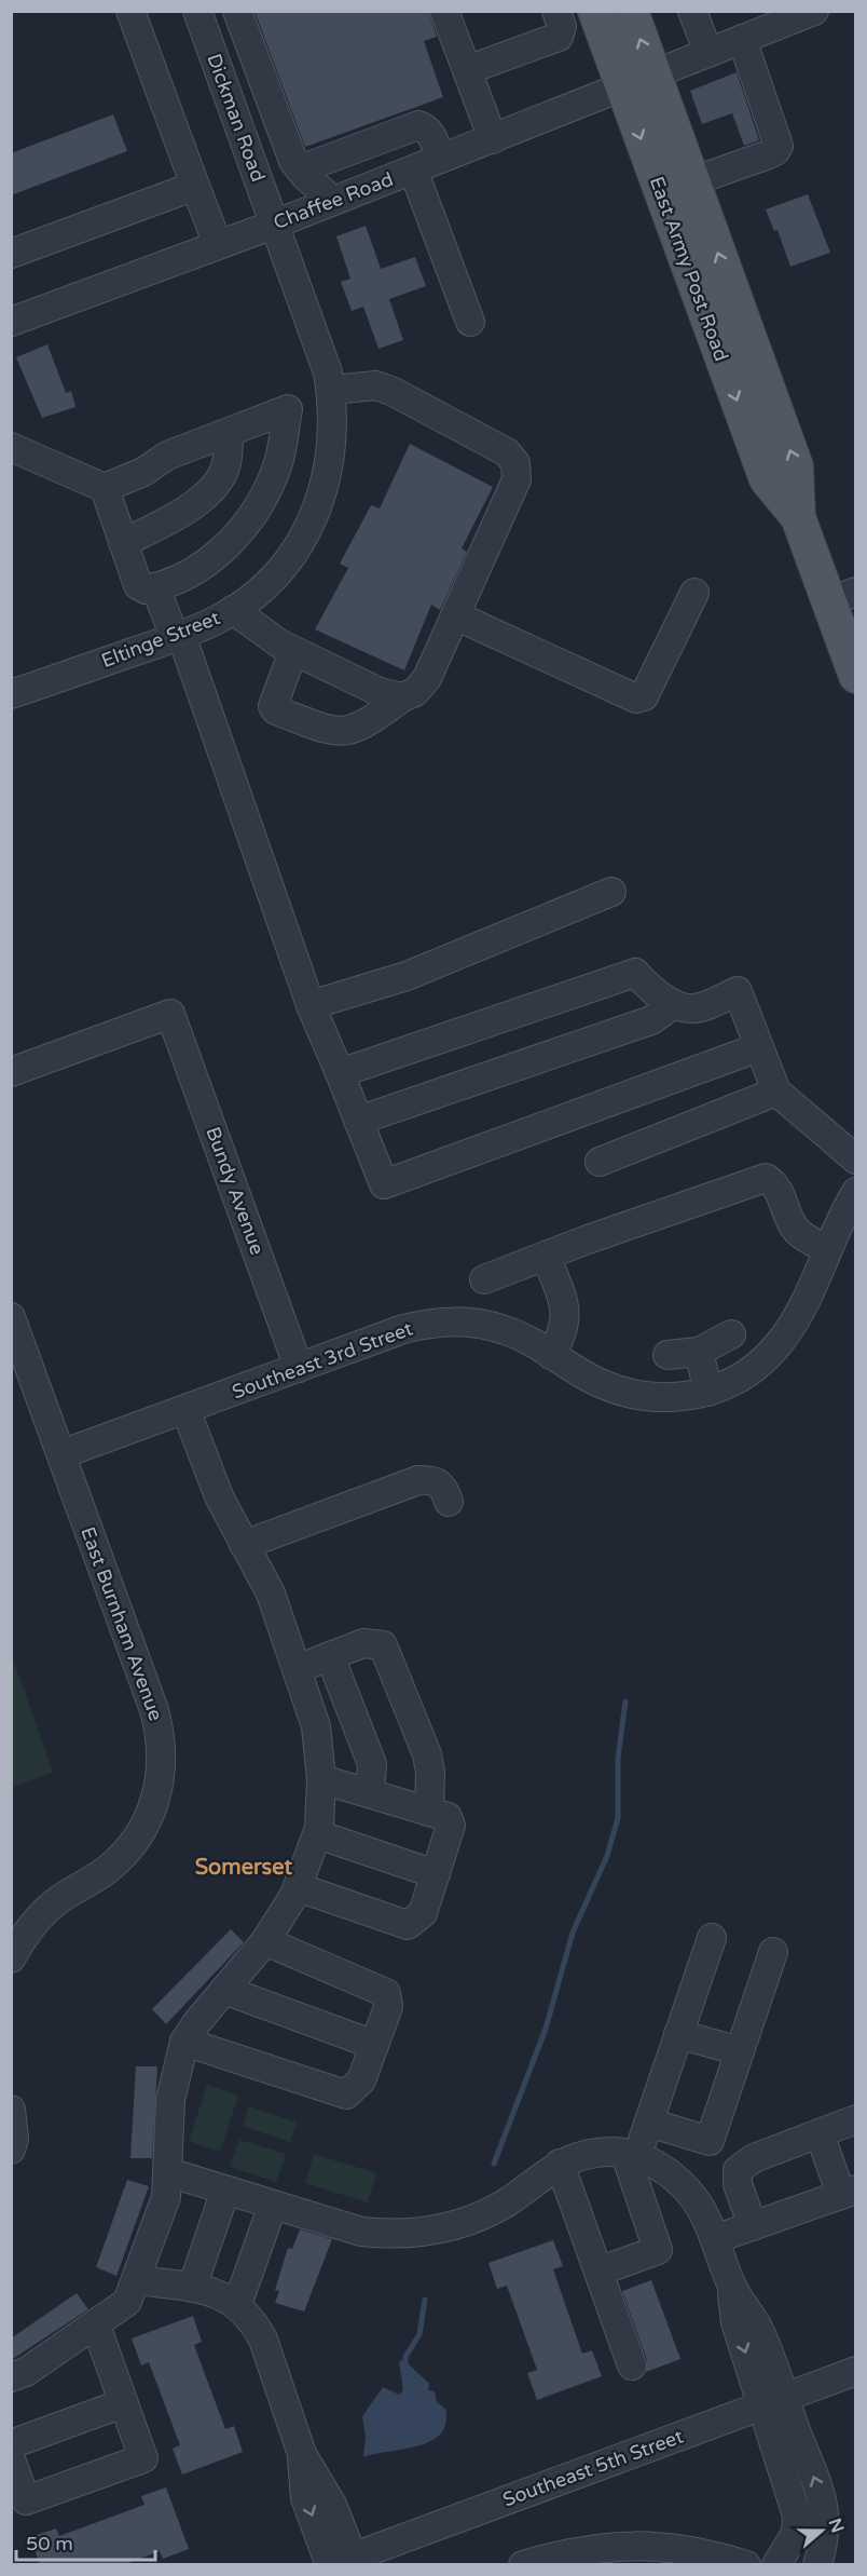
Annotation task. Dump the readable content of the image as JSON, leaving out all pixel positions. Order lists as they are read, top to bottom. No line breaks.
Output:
{"streets":{"main road":["East Army Post Road"],"street":["Dickman Road","Chaffee Road","Eltinge Street","Bundy Avenue","Southeast 3rd Street","East Burnham Avenue","Southeast 5th Street"]},"crossings":[["Dickman Road","Chaffee Road"],["Dickman Road","Eltinge Street"],["Chaffee Road","East Army Post Road"],["Chaffee Road","Eltinge Street"],["Bundy Avenue","Southeast 3rd Street"],["Southeast 3rd Street","East Burnham Avenue"]],"districts":["Somerset"],"scale_bar":"50 m","north":"right"}
